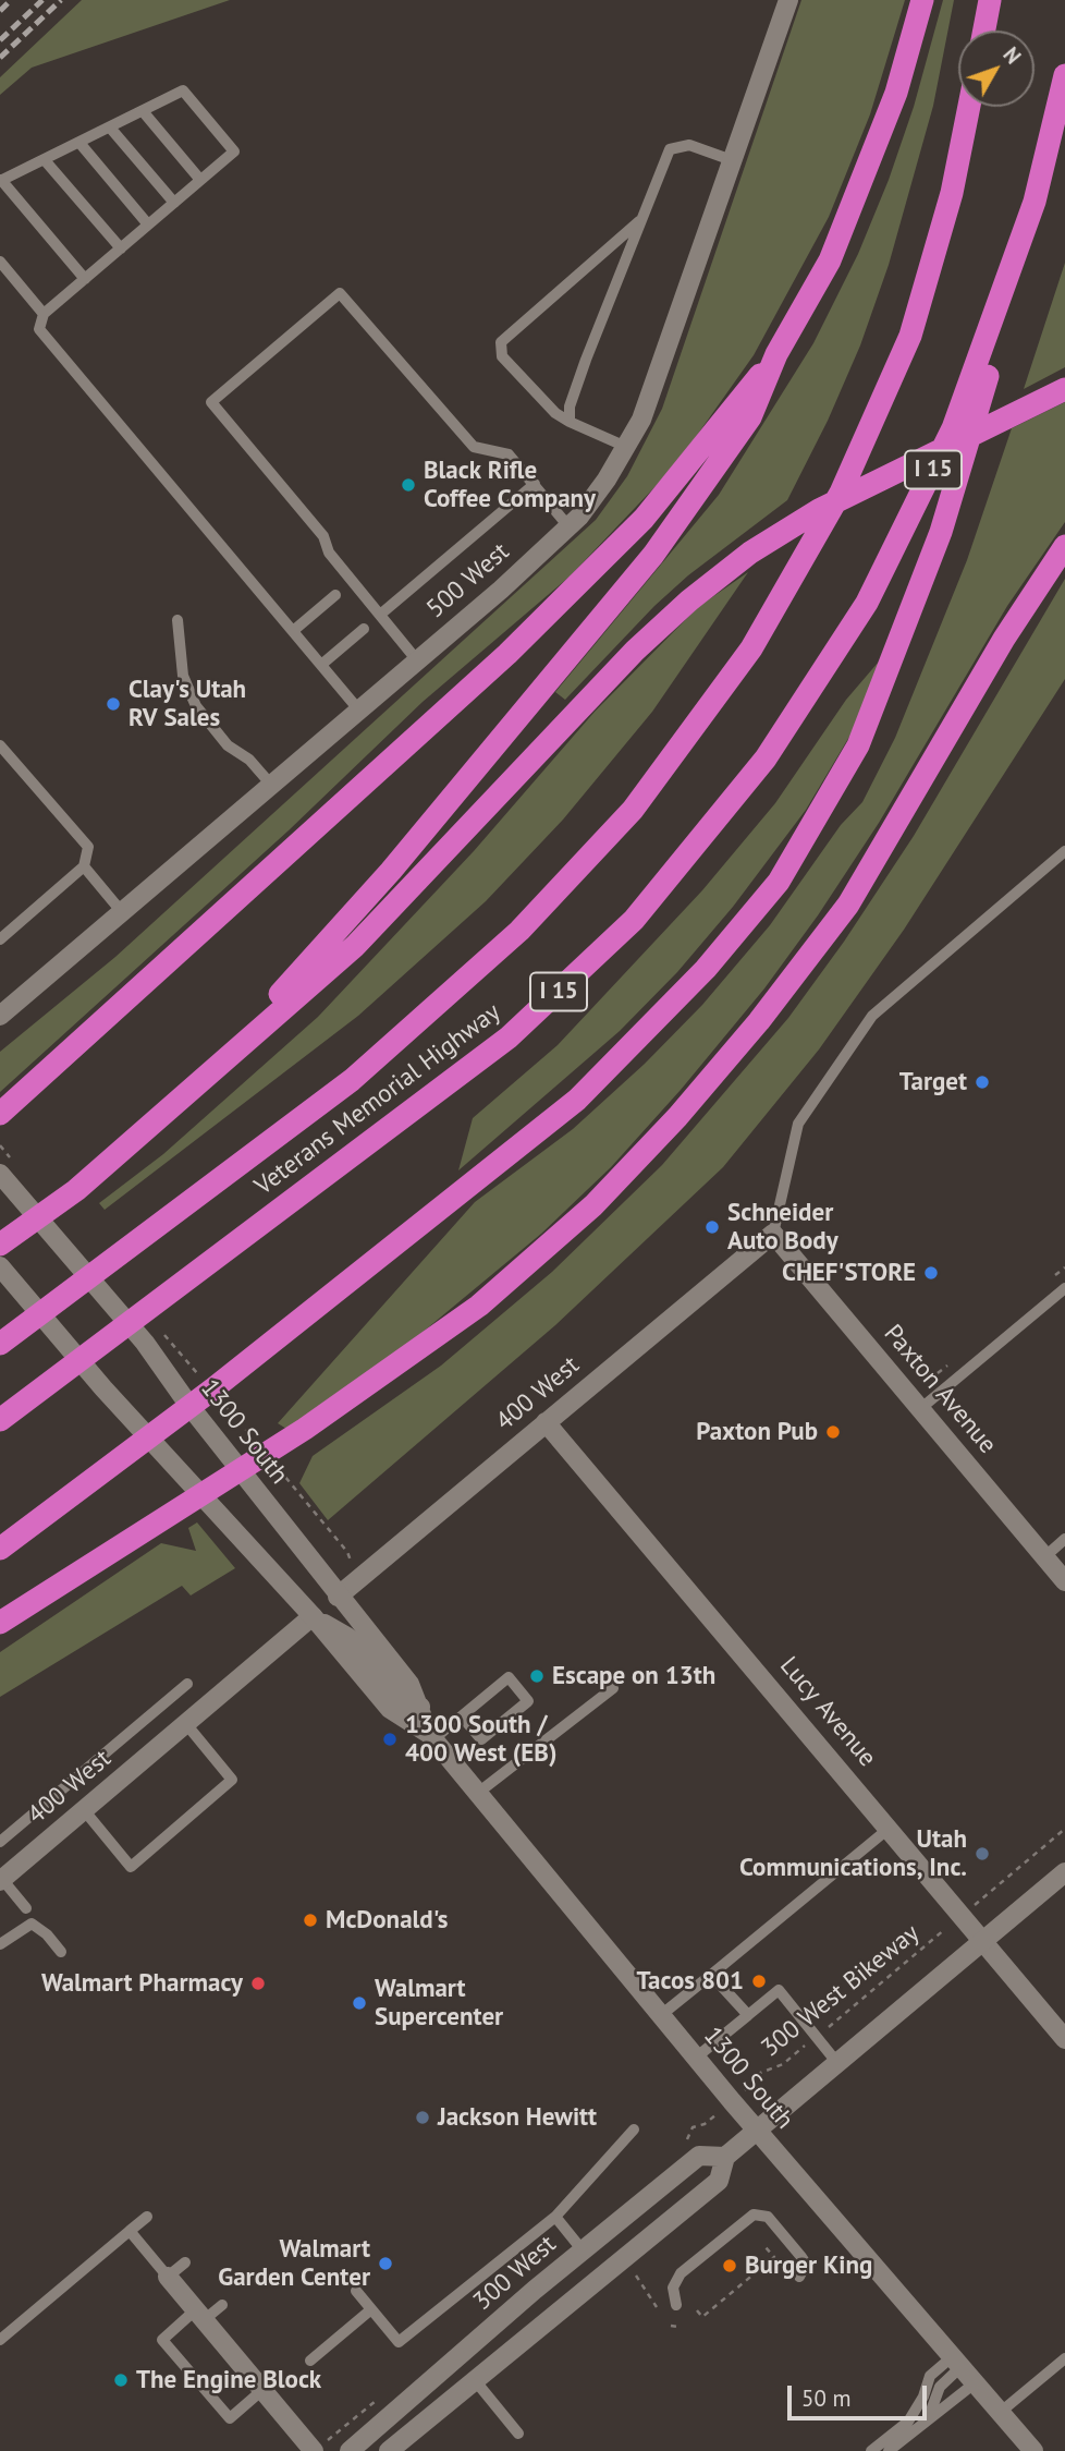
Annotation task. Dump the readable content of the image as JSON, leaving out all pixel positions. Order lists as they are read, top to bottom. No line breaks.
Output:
{"streets":{"highway":["I 15","Veterans Memorial Highway"],"main road":["500 West","Paxton Avenue","400 West","1300 South","Lucy Avenue","300 West"],"path":["300 West Bikeway"]},"crossings":[["Paxton Avenue","400 West"],["400 West","1300 South"],["400 West","Lucy Avenue"]],"places":["Black Rifle Coffee Company","Clay's Utah RV Sales","Target","Schneider Auto Body","CHEF'STORE","Paxton Pub","Escape on 13th","1300 South / 400 West (EB)","Utah Communications, Inc.","McDonald's","Tacos 801","Walmart Pharmacy","Walmart Supercenter","Jackson Hewitt","Walmart Garden Center","Burger King","The Engine Block"],"scale_bar":"50 m","north":"top right"}
